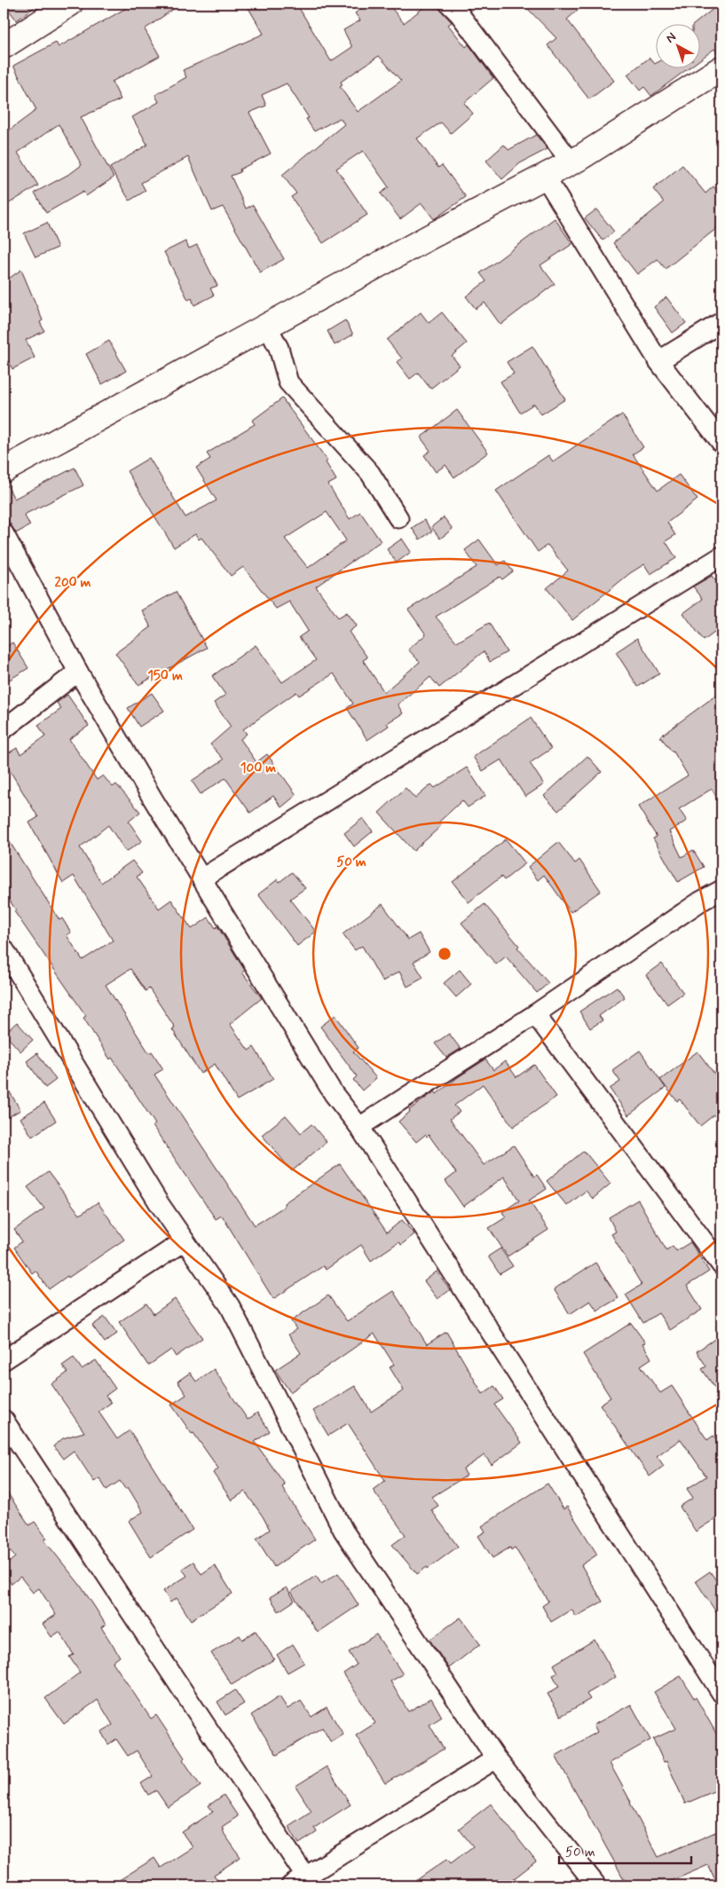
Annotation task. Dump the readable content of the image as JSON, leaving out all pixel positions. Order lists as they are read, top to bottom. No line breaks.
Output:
{"scale_bar":"50 m","north":"top left","rings":["200 m","150 m","100 m","50 m"]}
